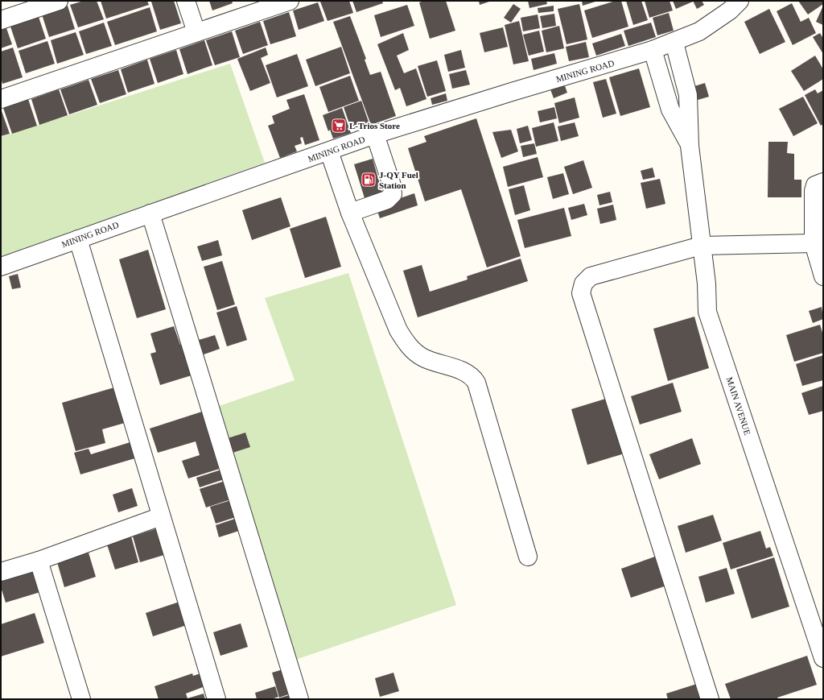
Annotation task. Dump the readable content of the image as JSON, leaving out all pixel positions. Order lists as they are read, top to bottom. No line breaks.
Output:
{"streets":{"street":["MINING ROAD","MAIN AVENUE"]},"crossings":[["MINING ROAD","MAIN AVENUE"]],"places":{"supermarket":["L-Trios Store"],"fuel station":["J-QY Fuel Station"]}}
